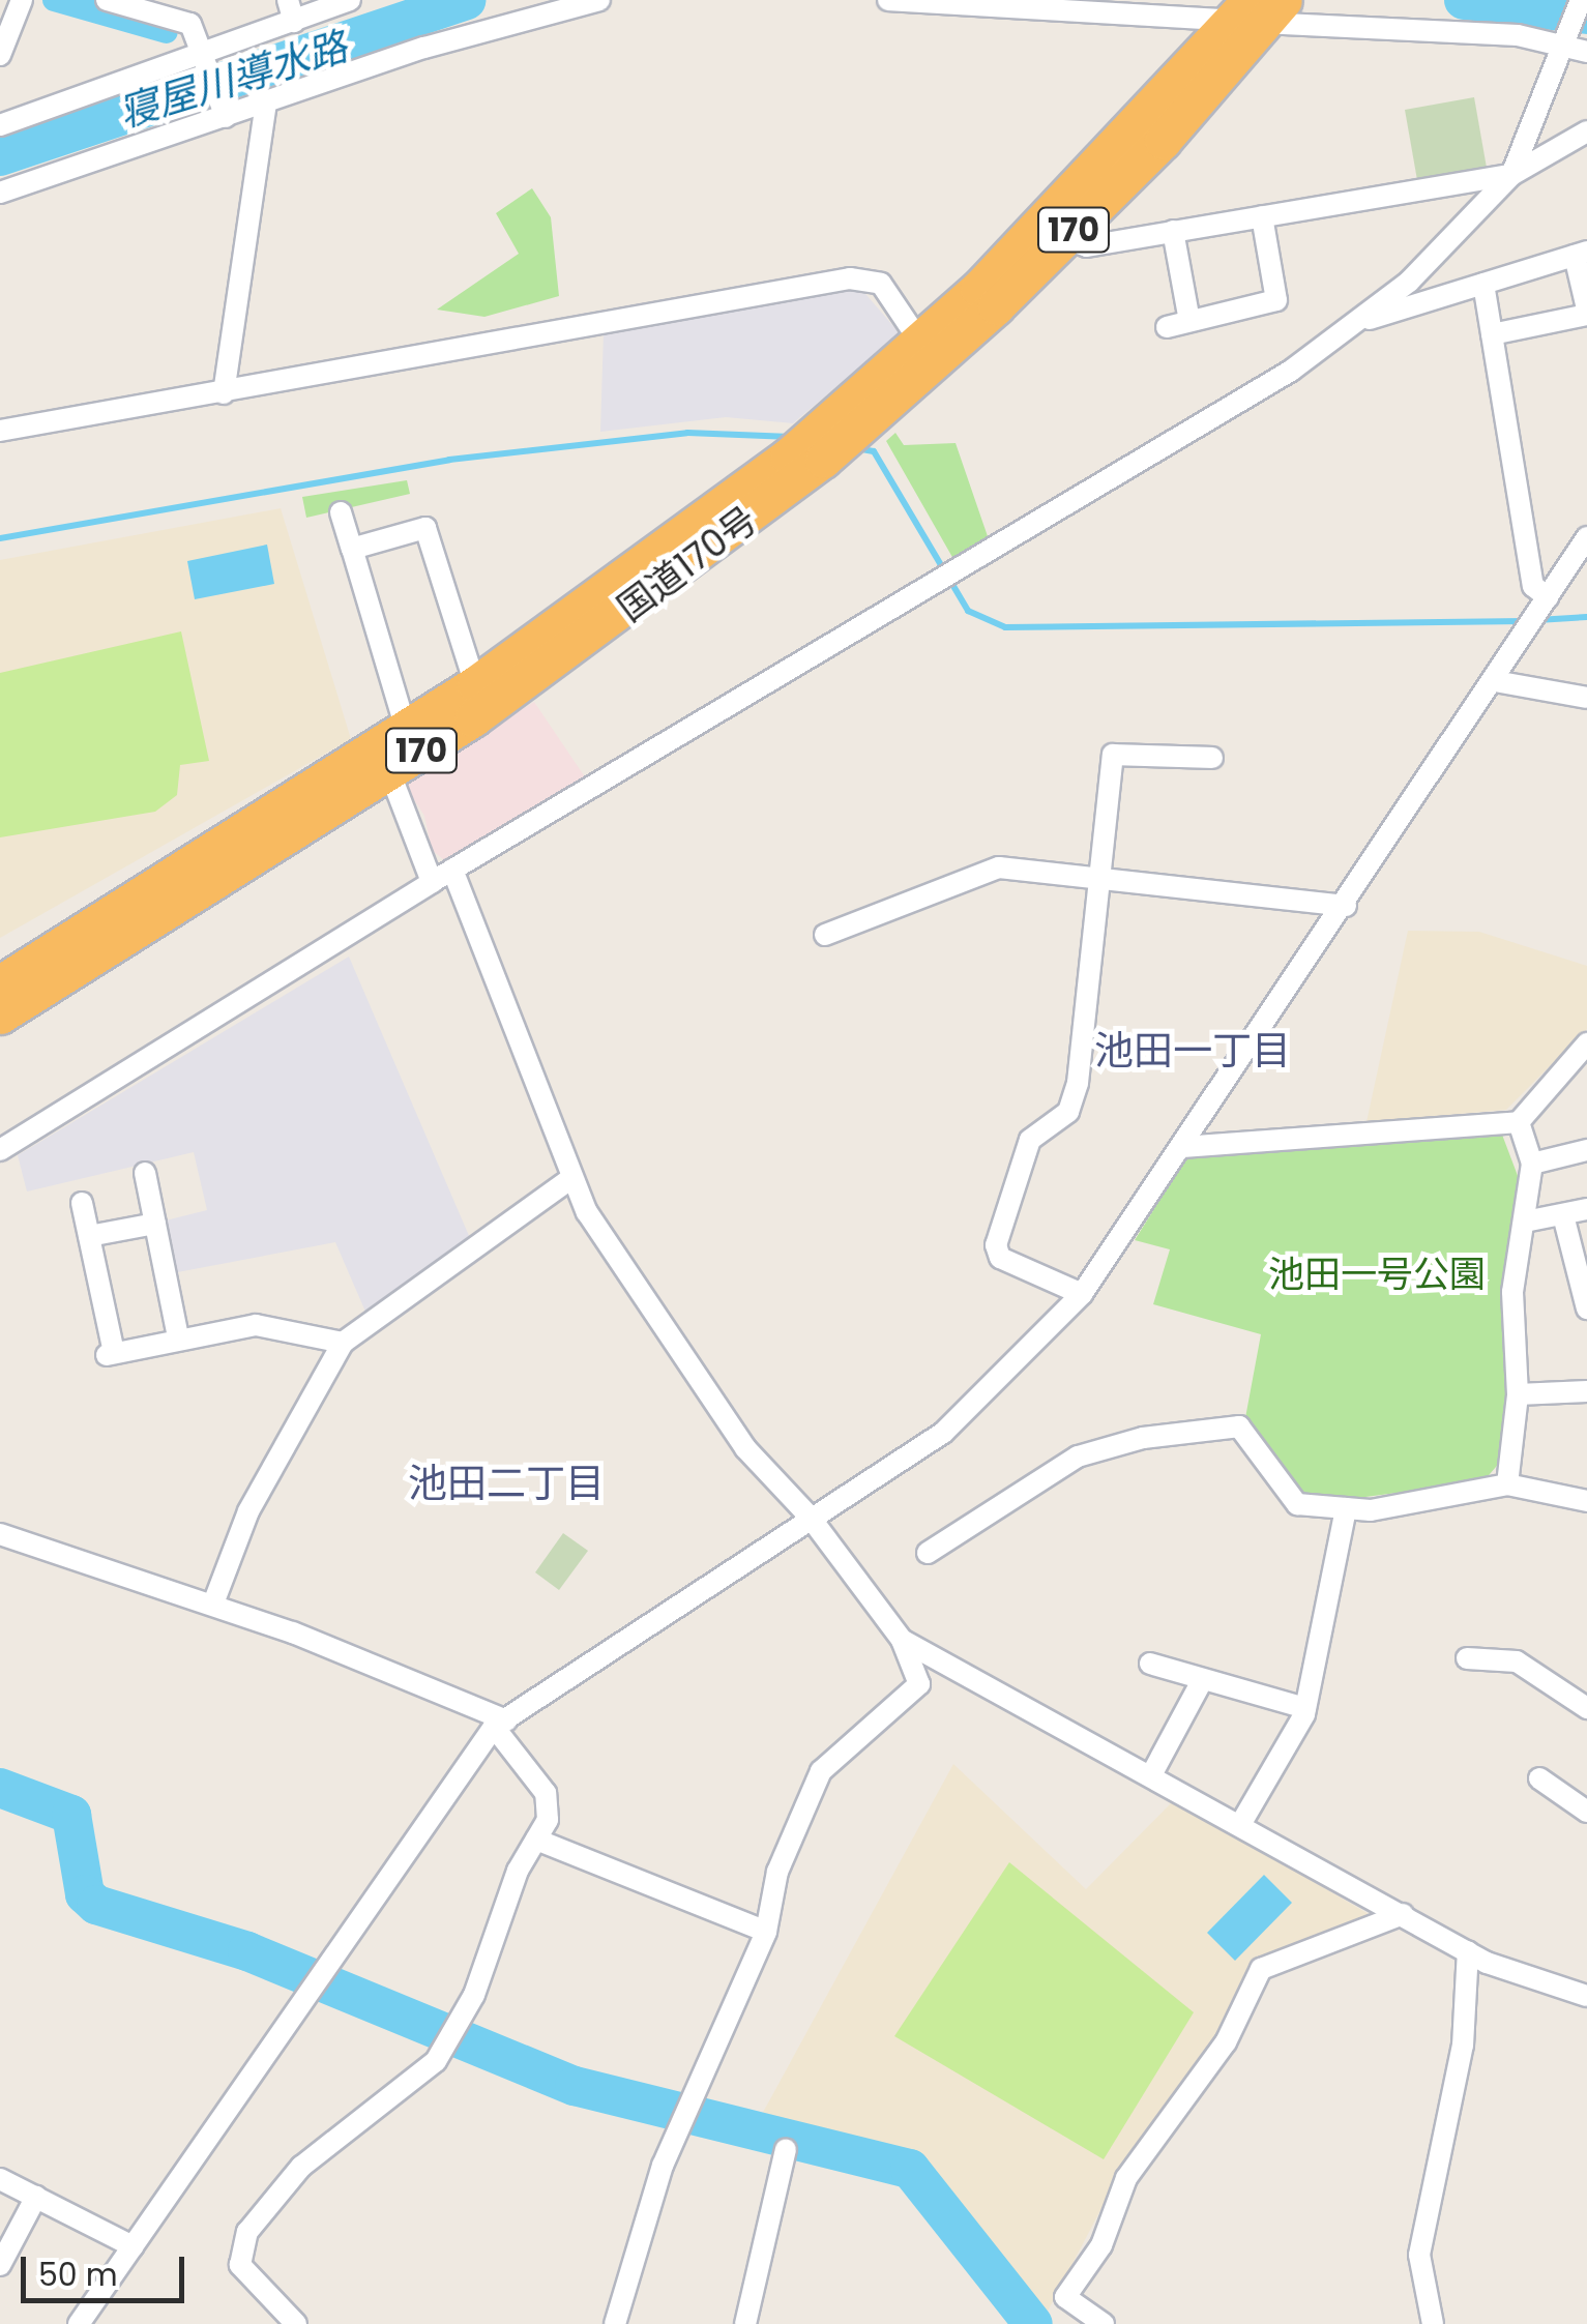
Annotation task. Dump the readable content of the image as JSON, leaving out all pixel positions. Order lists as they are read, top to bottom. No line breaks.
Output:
{"streets":{"highway":["170","国道170号"]},"districts":["池田一丁目","池田二丁目"],"water":["寝屋川導水路"],"parks":["池田一号公園"],"scale_bar":"50 m"}
